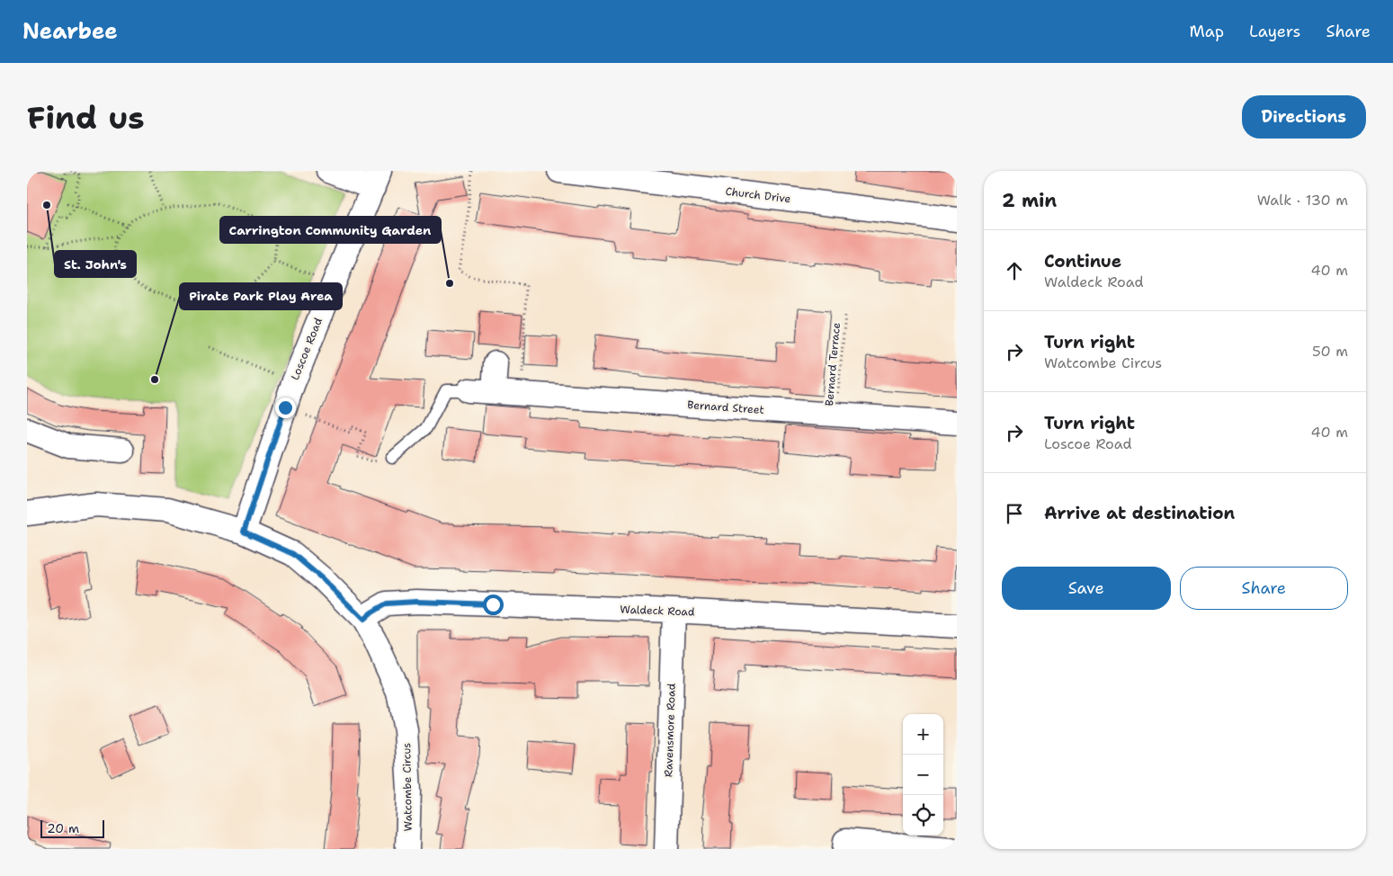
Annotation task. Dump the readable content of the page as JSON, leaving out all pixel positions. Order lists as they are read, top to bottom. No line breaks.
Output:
{"streets":{"street":["Church Drive","Loscoe Road","Bernard Street","Waldeck Road","Ravensmore Road","Watcombe Circus"],"path":["Bernard Terrace"]},"crossings":[["Loscoe Road","Watcombe Circus"],["Bernard Terrace","Bernard Street"],["Waldeck Road","Ravensmore Road"],["Waldeck Road","Watcombe Circus"]],"places":["St. John's","Carrington Community Garden","Pirate Park Play Area"],"scale_bar":"20 m","page":{"header":"Nearbee","nav":["Map","Layers","Share"],"buttons":["Directions",["Save","Share"]],"title":"Find us","heading":["2 min","Walk · 130 m"],"list":[["Continue","Waldeck Road","40 m"],["Turn right","Watcombe Circus","50 m"],["Turn right","Loscoe Road","40 m"],"Arrive at destination"],"map_buttons":["+","−"],"scale":"20 m"}}
